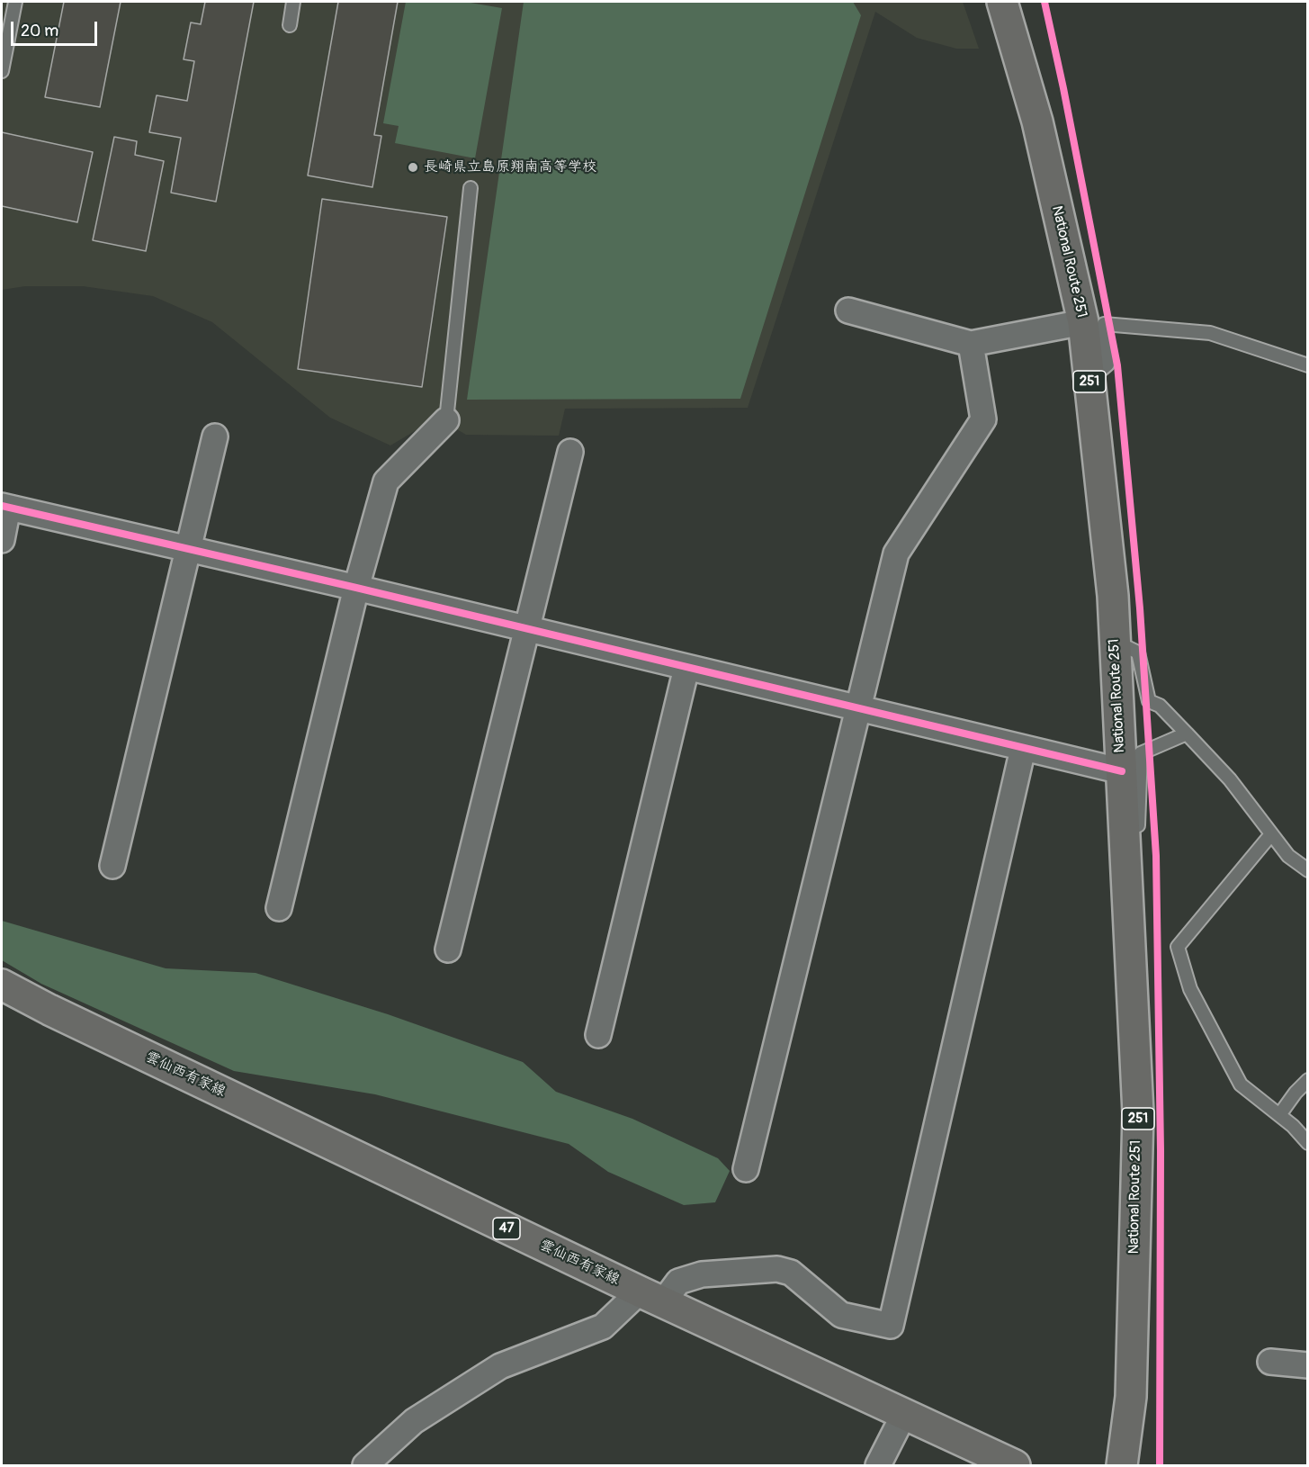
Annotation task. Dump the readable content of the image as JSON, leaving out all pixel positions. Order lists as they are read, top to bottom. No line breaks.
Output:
{"streets":{"main road":["National Route 251","251","雲仙西有家線","47"]},"places":["長崎県立島原翔南高等学校"],"scale_bar":"20 m"}
